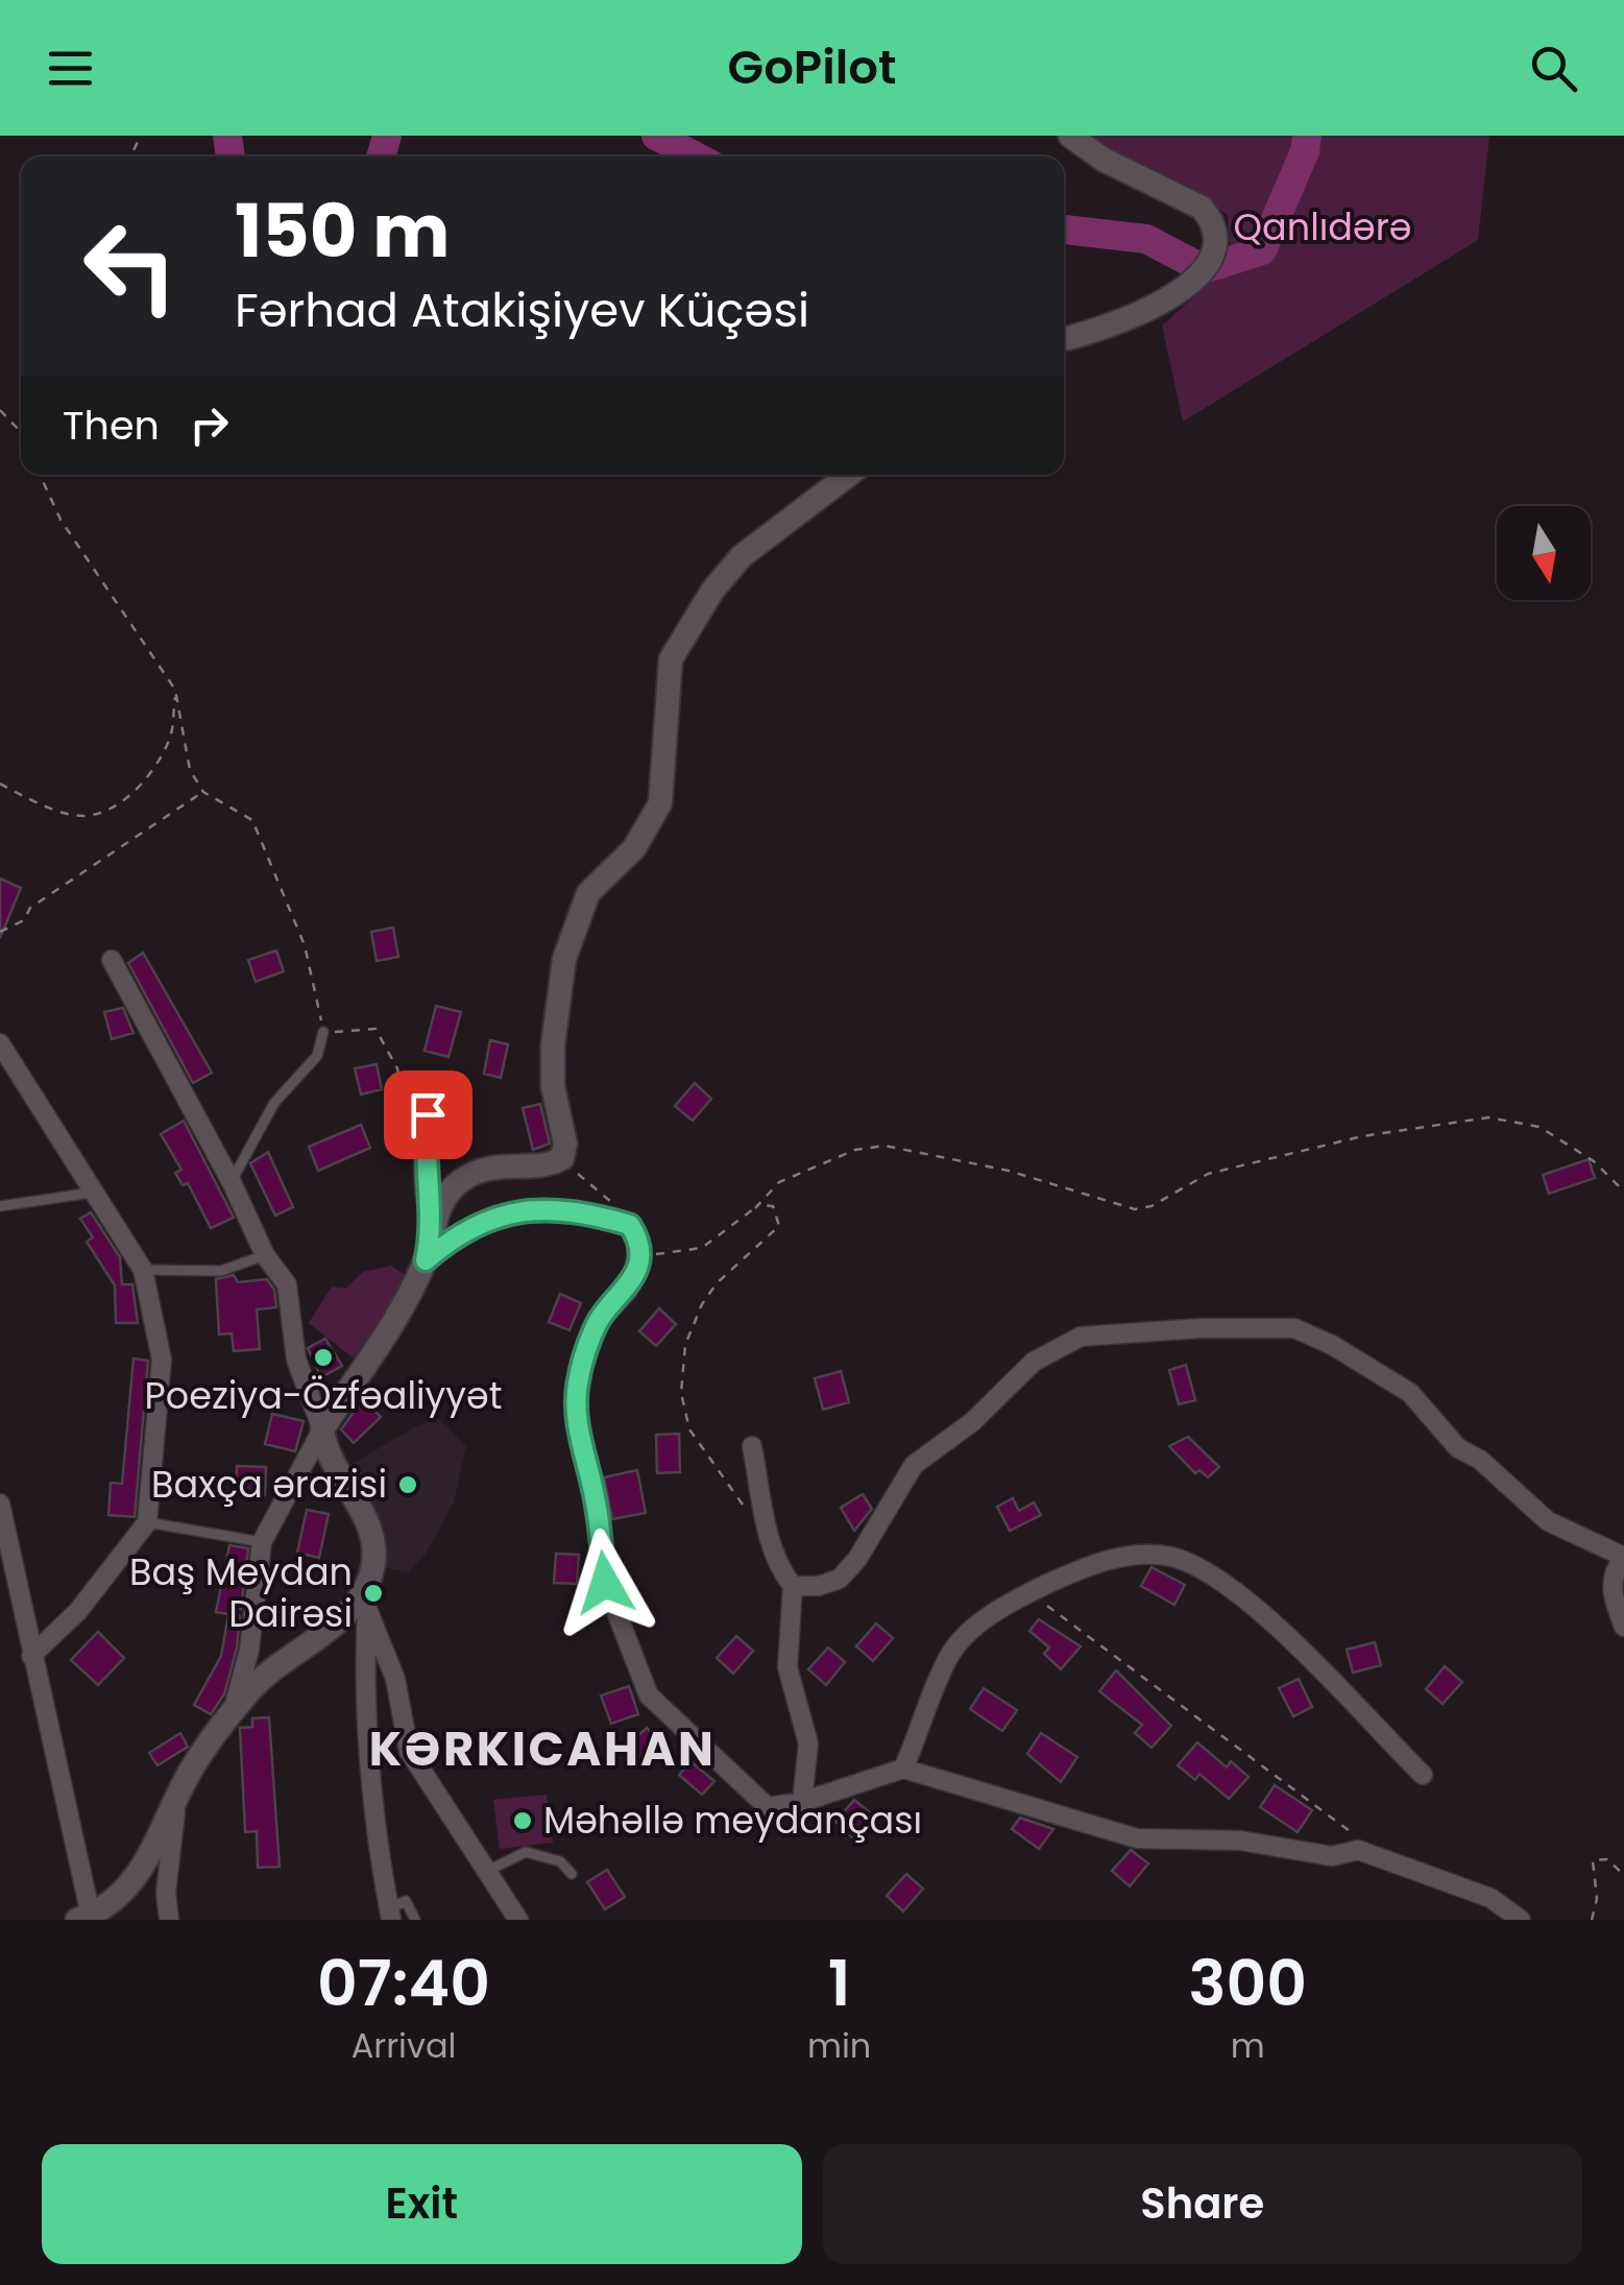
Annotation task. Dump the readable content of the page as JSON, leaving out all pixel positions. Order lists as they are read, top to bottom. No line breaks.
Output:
{"districts":["KƏRKICAHAN"],"parks":["Qanlıdərə"],"places":["Poeziya-Özfəaliyyət","Baxça ərazisi","Baş Meydan Dairəsi","Məhəllə meydançası"],"north":"bottom","page":{"header":"GoPilot","turn":["150 m","Fərhad Atakişiyev Küçəsi"],"then":"Then","eta":["07:40","Arrival","1","min","300","m"],"buttons":["Exit","Share"]}}
